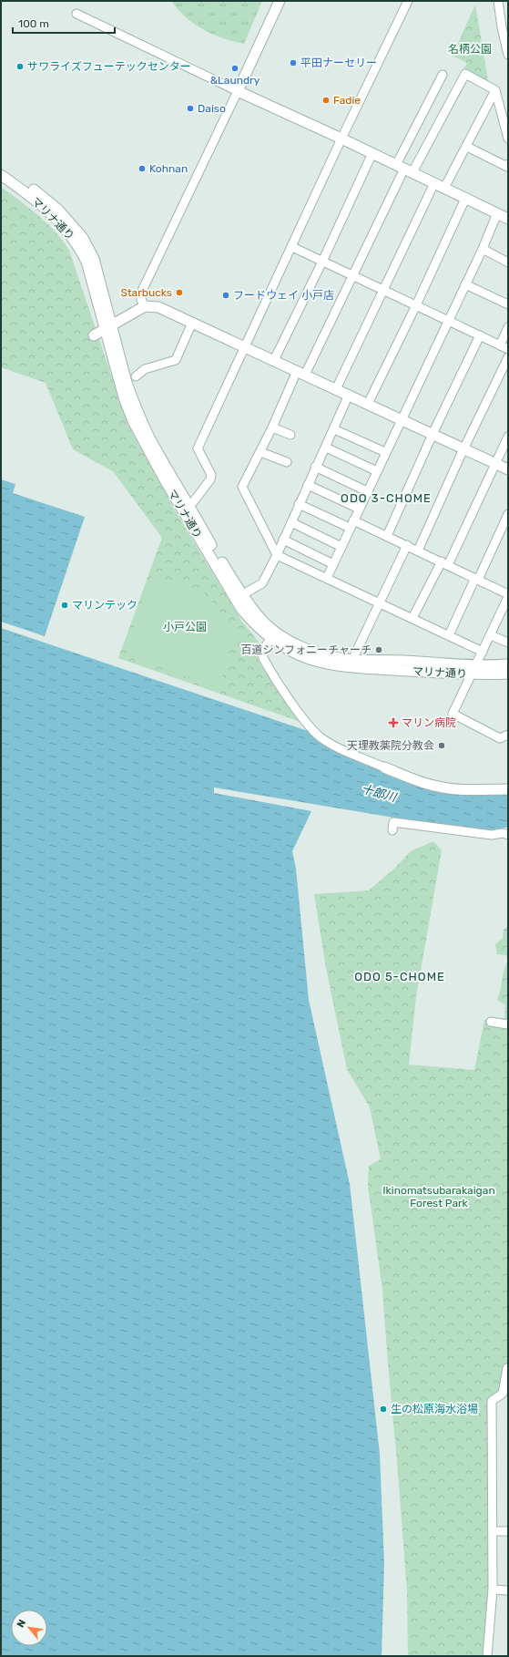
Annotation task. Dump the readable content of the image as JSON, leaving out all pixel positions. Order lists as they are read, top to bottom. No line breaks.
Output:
{"streets":{"street":["マリナ通り"]},"districts":["ODO 3-CHOME","ODO 5-CHOME"],"water":["十郎川"],"parks":["名柄公園","小戸公園","Ikinomatsubarakaigan Forest Park"],"places":{"other":["平田ナーセリー","サワライズフューテックセンター","&Laundry","Fadie","Daiso","Kohnan","Starbucks","フードウェイ 小戸店","マリンテック","百道シンフォニーチャーチ","天理教薬院分教会","生の松原海水浴場"],"health":["マリン病院"]},"scale_bar":"100 m","north":"top left"}
